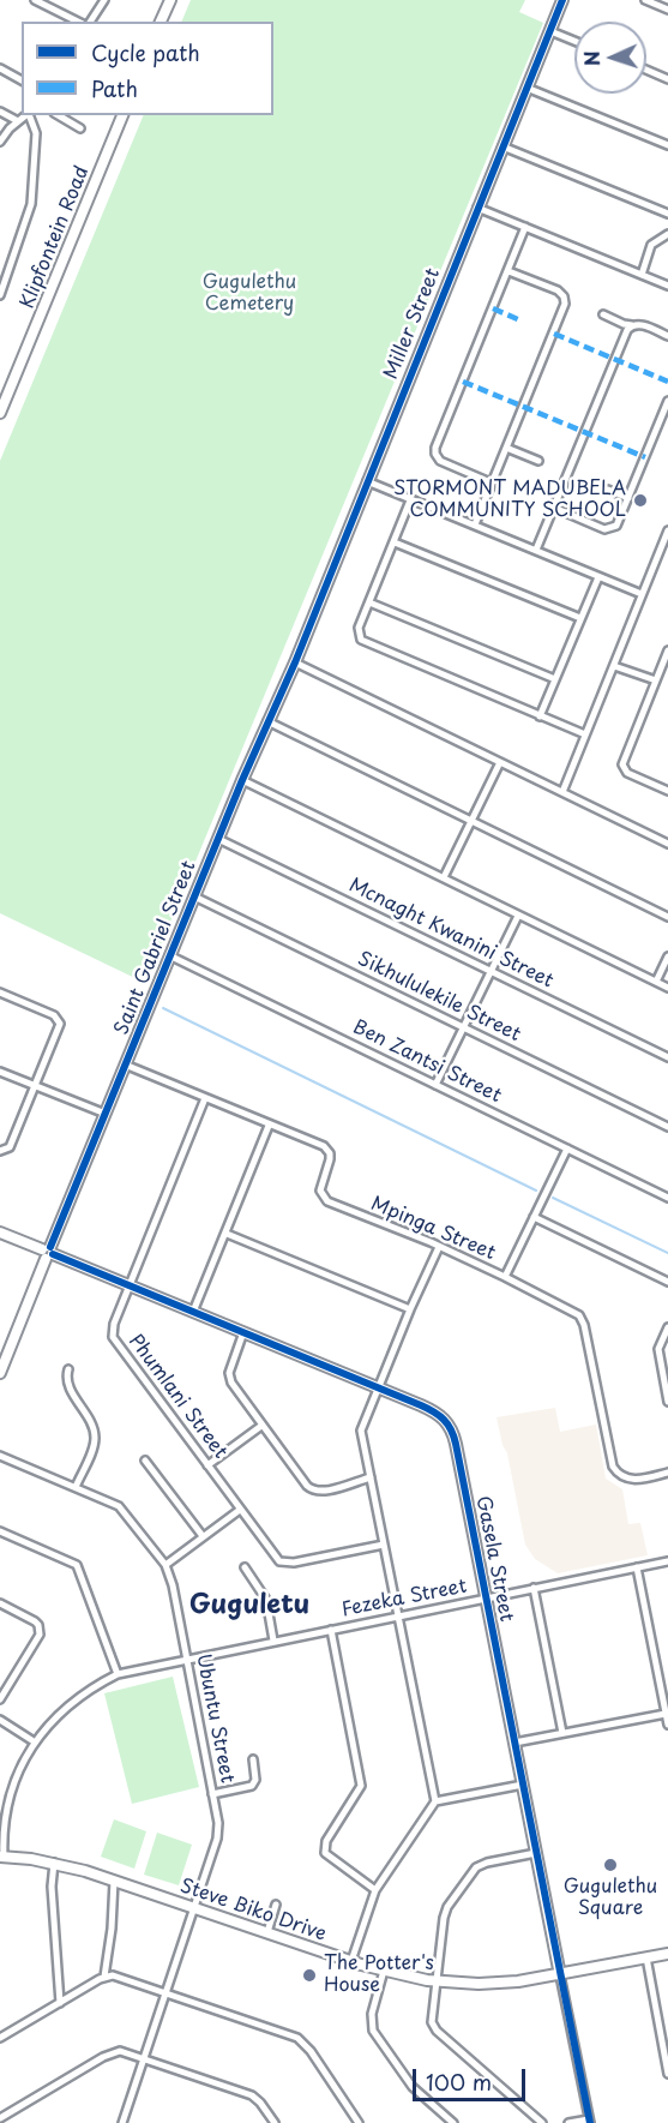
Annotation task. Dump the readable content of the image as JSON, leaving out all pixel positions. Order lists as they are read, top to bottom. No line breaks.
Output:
{"streets":{"street":["Klipfontein Road","Miller Street","Mcnaght Kwanini Street","Saint Gabriel Street","Sikhululekile Street","Ben Zantsi Street","Mpinga Street","Phumlani Street","Gasela Street","Fezeka Street","Ubuntu Street","Steve Biko Drive"]},"crossings":[["Miller Street","Saint Gabriel Street"],["Mcnaght Kwanini Street","Saint Gabriel Street"],["Saint Gabriel Street","Sikhululekile Street"],["Saint Gabriel Street","Ben Zantsi Street"],["Saint Gabriel Street","Mpinga Street"],["Saint Gabriel Street","Gasela Street"],["Mpinga Street","Phumlani Street"],["Phumlani Street","Gasela Street"],["Gasela Street","Fezeka Street"],["Gasela Street","Steve Biko Drive"],["Fezeka Street","Ubuntu Street"],["Fezeka Street","Steve Biko Drive"],["Ubuntu Street","Steve Biko Drive"]],"districts":["Guguletu"],"parks":["Gugulethu Cemetery"],"places":["STORMONT MADUBELA COMMUNITY SCHOOL","Gugulethu Square","The Potter's House"],"legend":["Cycle path","Path"],"scale_bar":"100 m","north":"left"}
